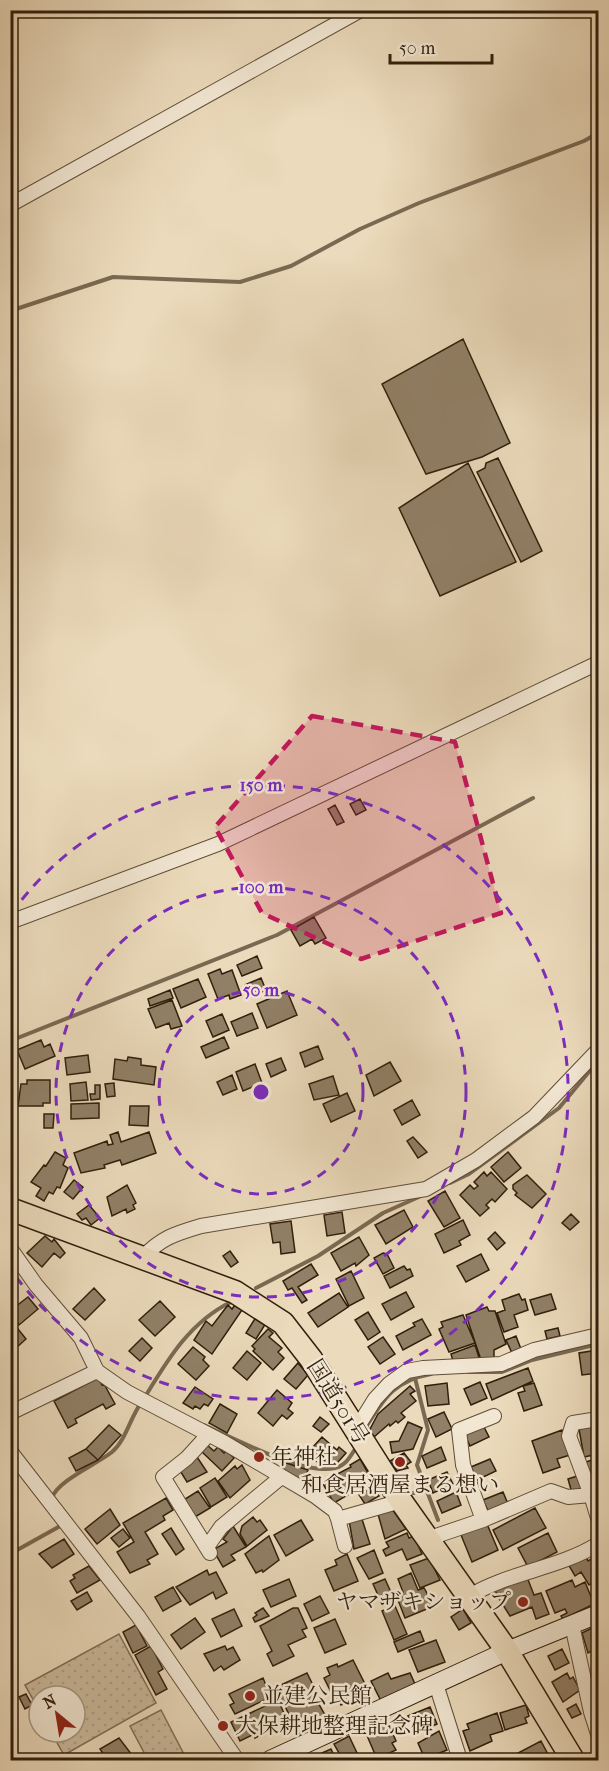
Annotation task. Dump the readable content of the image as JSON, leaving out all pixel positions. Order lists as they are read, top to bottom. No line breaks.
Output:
{"streets":{"highway":["国道501号"]},"places":["年神社","和食居酒屋まる想い","ヤマザキショップ","並建公民館","大保耕地整理記念碑"],"scale_bar":"50 m","north":"top left","rings":["150 m","100 m","50 m"]}
